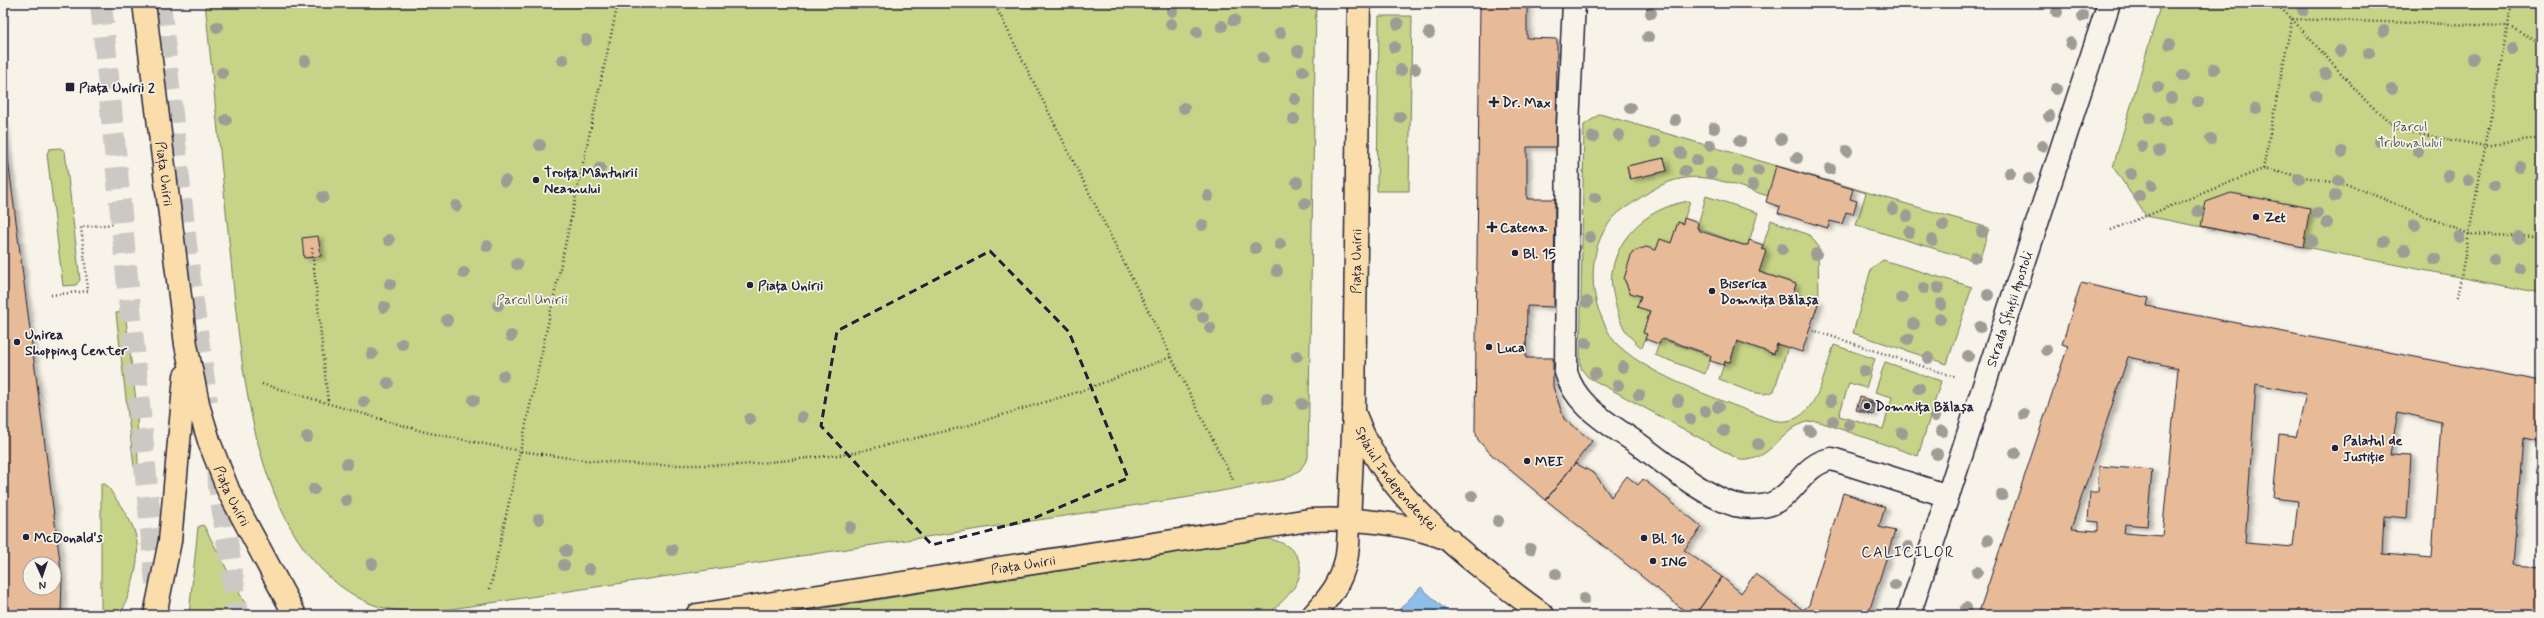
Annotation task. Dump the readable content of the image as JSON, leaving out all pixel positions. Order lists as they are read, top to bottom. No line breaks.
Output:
{"streets":{"main road":["Piața Unirii","Splaiul Independenței"],"street":["Strada Sfinții Apostoli"]},"crossings":[["Piața Unirii","Splaiul Independenței"]],"districts":["CALICILOR"],"parks":["Parcul Tribunalului","Parcul Unirii"],"places":{"transit":["Piața Unirii 2"],"health":["Dr. Max","Catena"],"other":["Troița Mântuirii Neamului","Zet","Bl. 15","Piața Unirii","Biserica Domnița Bălașa","Unirea Shopping Center","Luca","Domnița Bălașa","Palatul de Justiție","MEI","McDonald's","Bl. 16","ING"]},"north":"bottom"}
